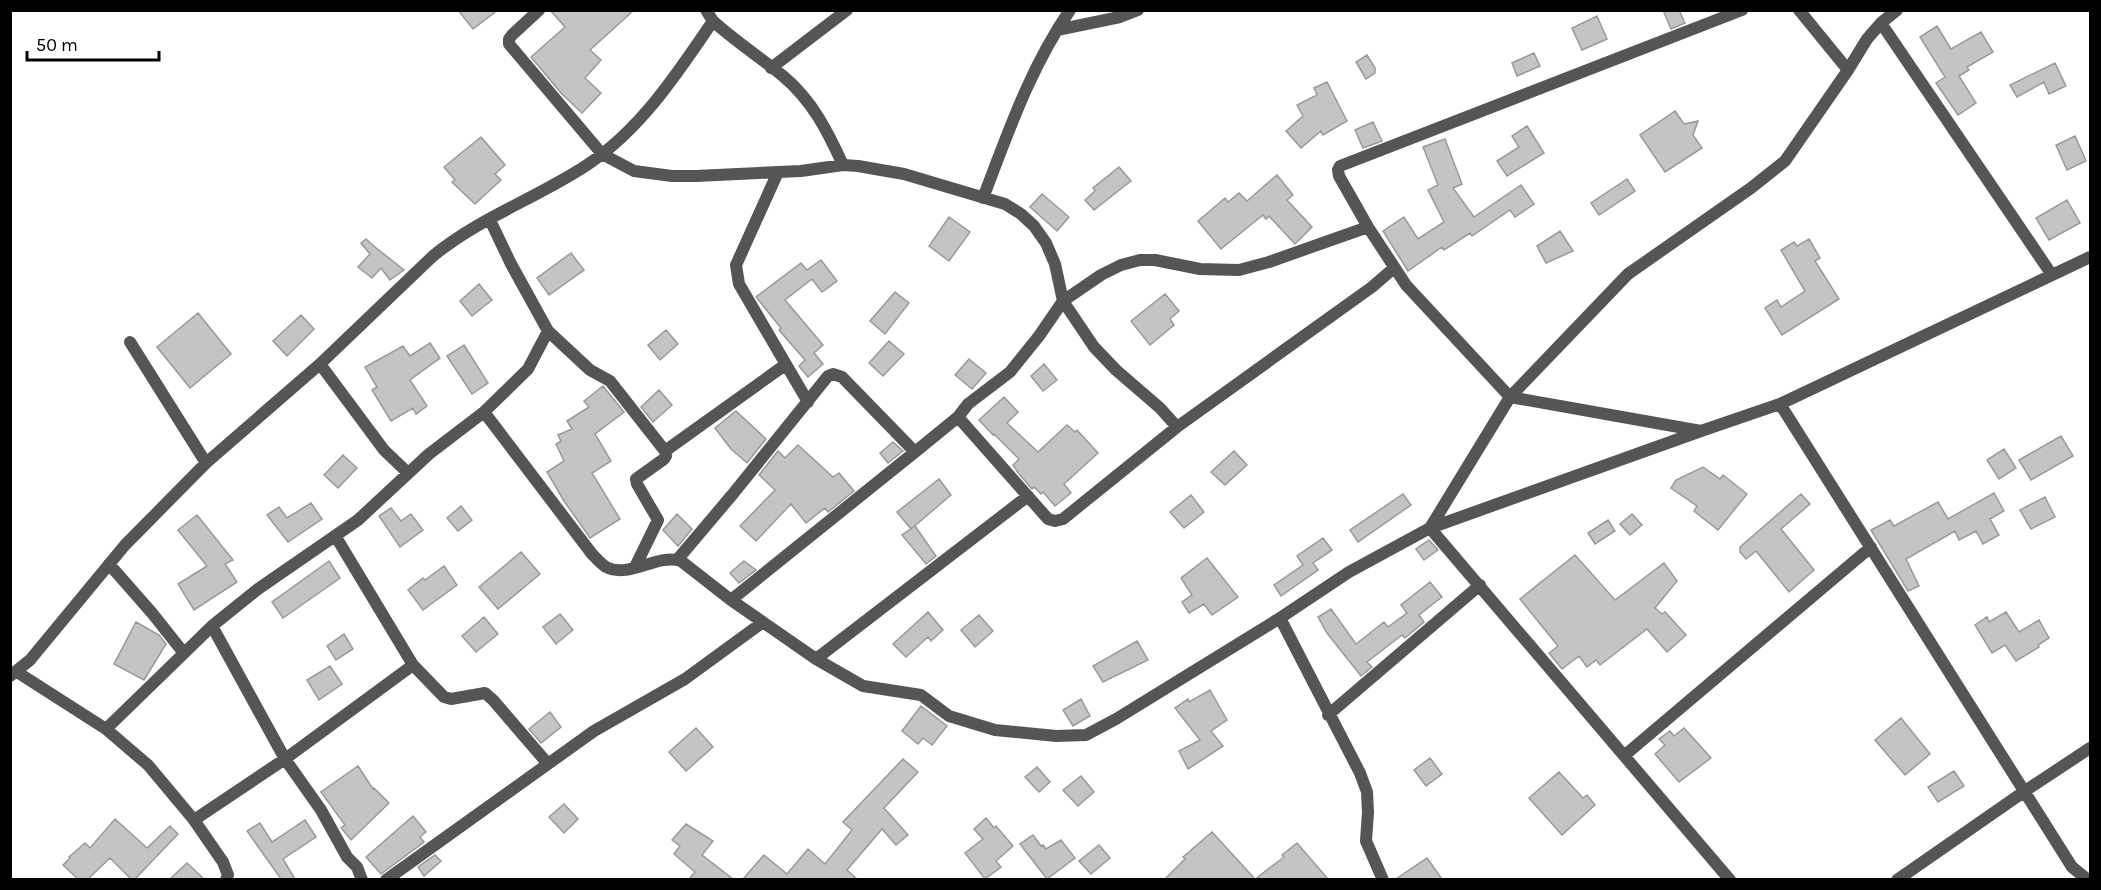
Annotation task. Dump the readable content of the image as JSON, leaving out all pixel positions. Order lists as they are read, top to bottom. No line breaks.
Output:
{"scale_bar":"50 m"}
